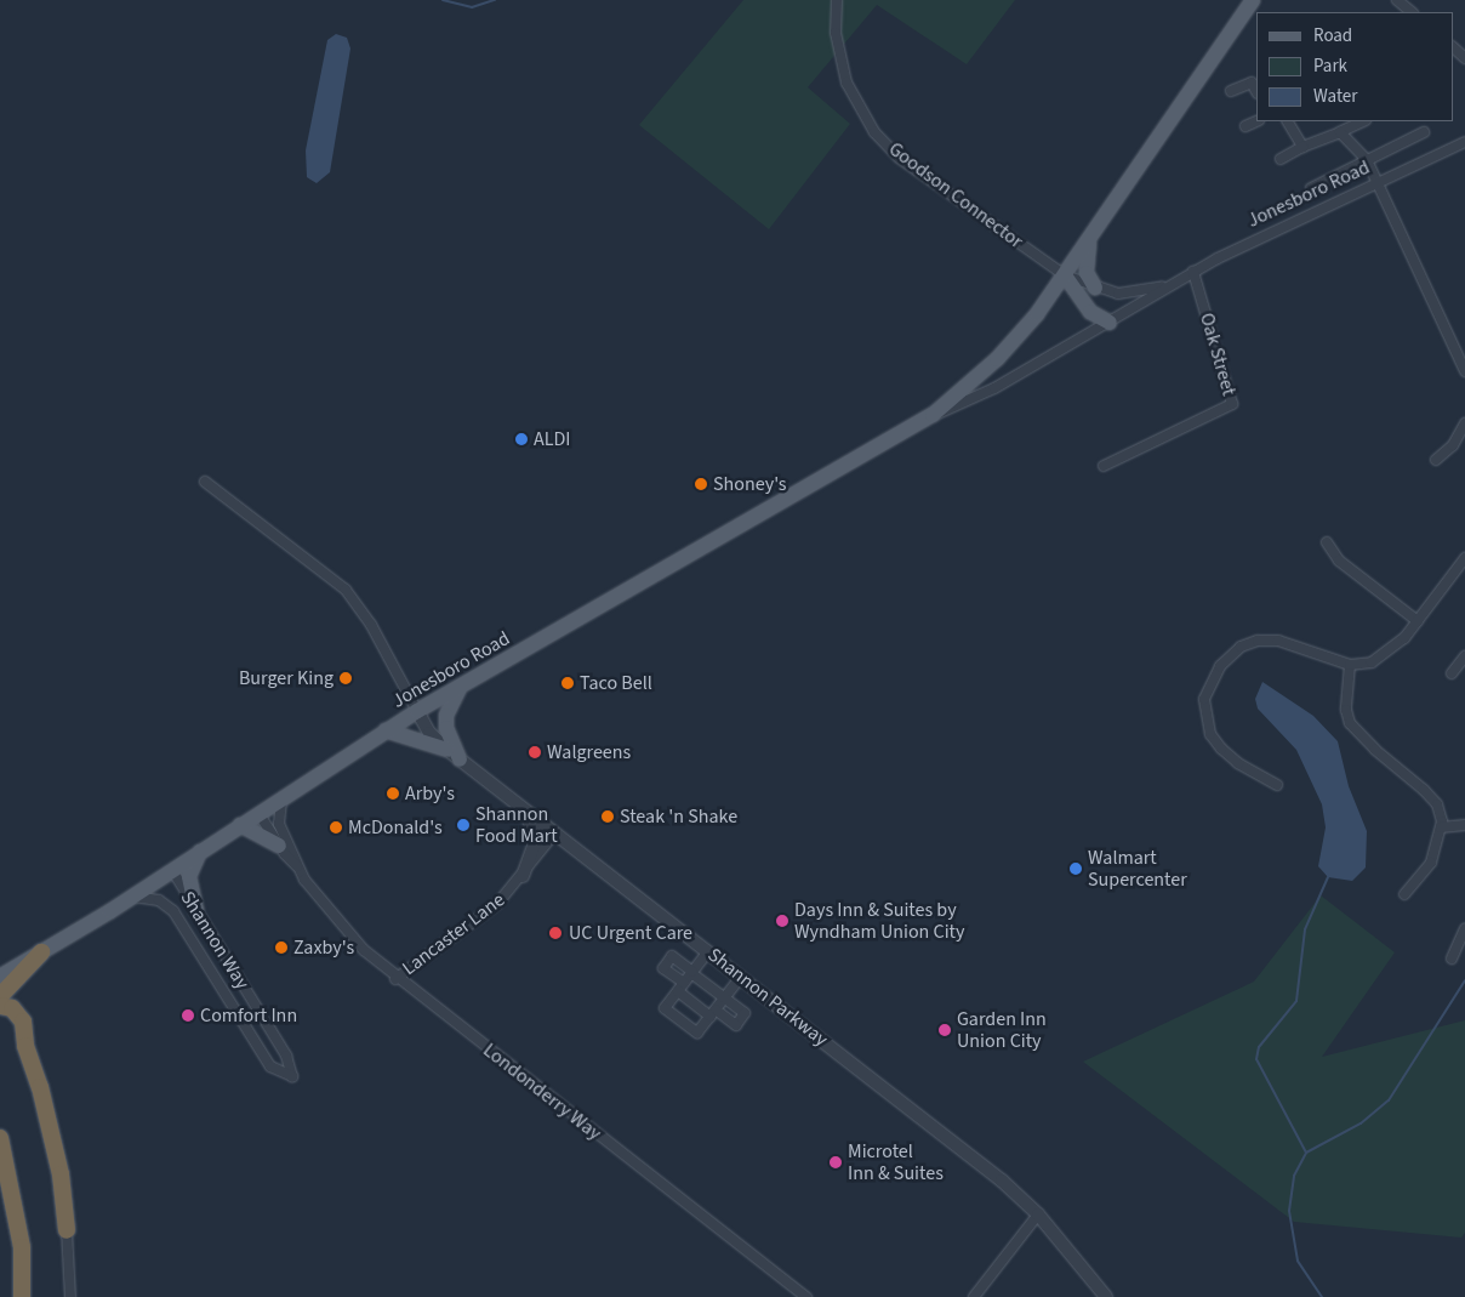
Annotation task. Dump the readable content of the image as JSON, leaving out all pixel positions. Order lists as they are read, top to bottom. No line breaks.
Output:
{"streets":{"main road":["Jonesboro Road"],"street":["Goodson Connector","Oak Street","Lancaster Lane","Shannon Way","Shannon Parkway","Londonderry Way"]},"crossings":[["Jonesboro Road","Goodson Connector"],["Jonesboro Road","Oak Street"],["Jonesboro Road","Shannon Way"],["Jonesboro Road","Shannon Parkway"],["Jonesboro Road","Londonderry Way"],["Lancaster Lane","Shannon Parkway"],["Lancaster Lane","Londonderry Way"]],"places":["ALDI","Shoney's","Burger King","Taco Bell","Walgreens","Arby's","Steak 'n Shake","Shannon Food Mart","McDonald's","Walmart Supercenter","Days Inn & Suites by Wyndham Union City","UC Urgent Care","Zaxby's","Comfort Inn","Garden Inn Union City","Microtel Inn & Suites"],"legend":["Road","Park","Water"]}
